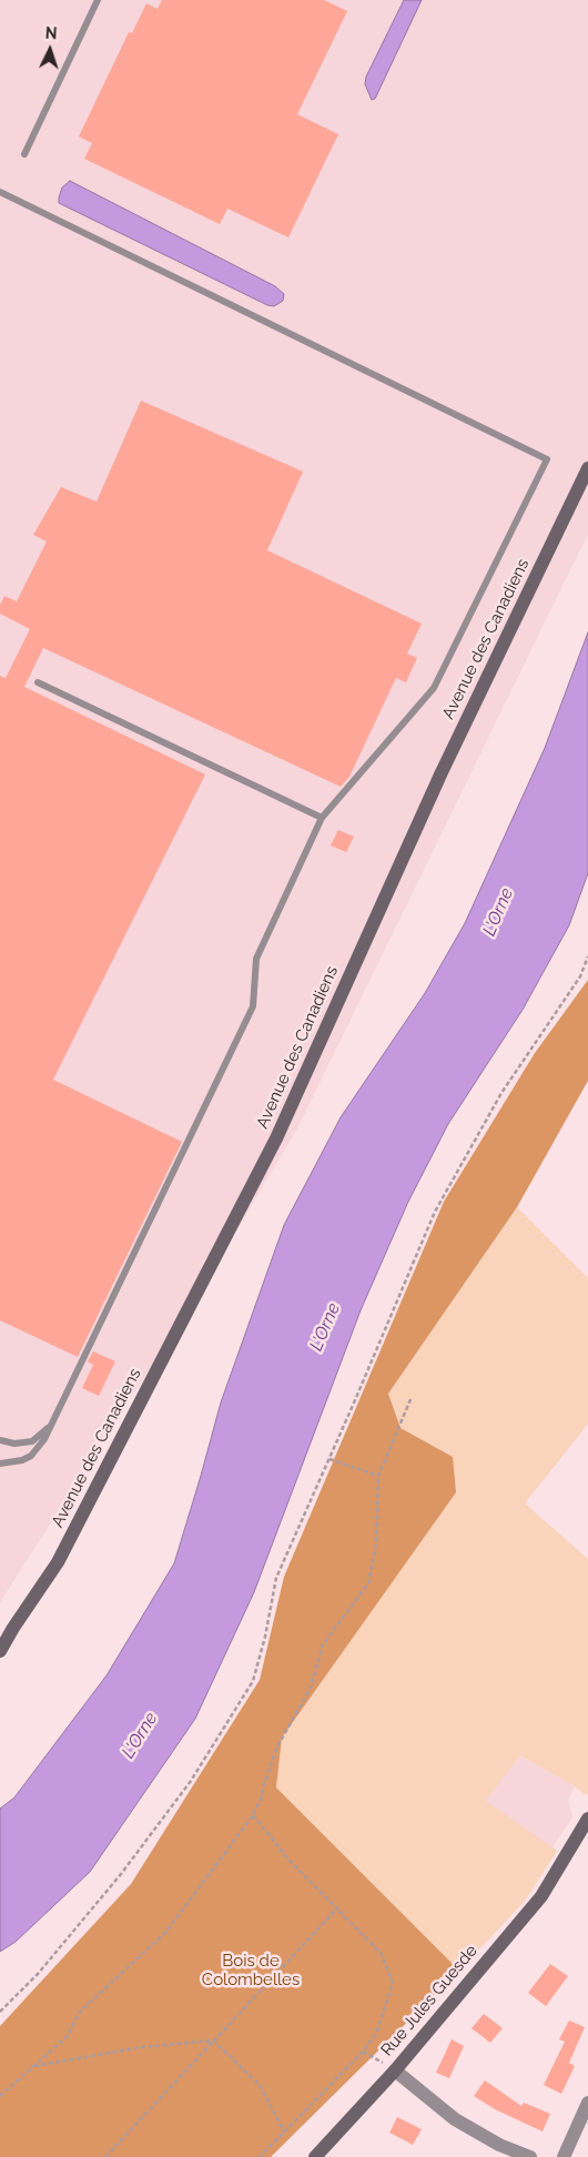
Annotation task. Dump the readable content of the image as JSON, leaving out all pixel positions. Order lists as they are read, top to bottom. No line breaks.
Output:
{"streets":{"street":["Avenue des Canadiens","Rue Jules Guesde"]},"water":["L'Orne"],"parks":["Bois de Colombelles"],"north":"top"}
